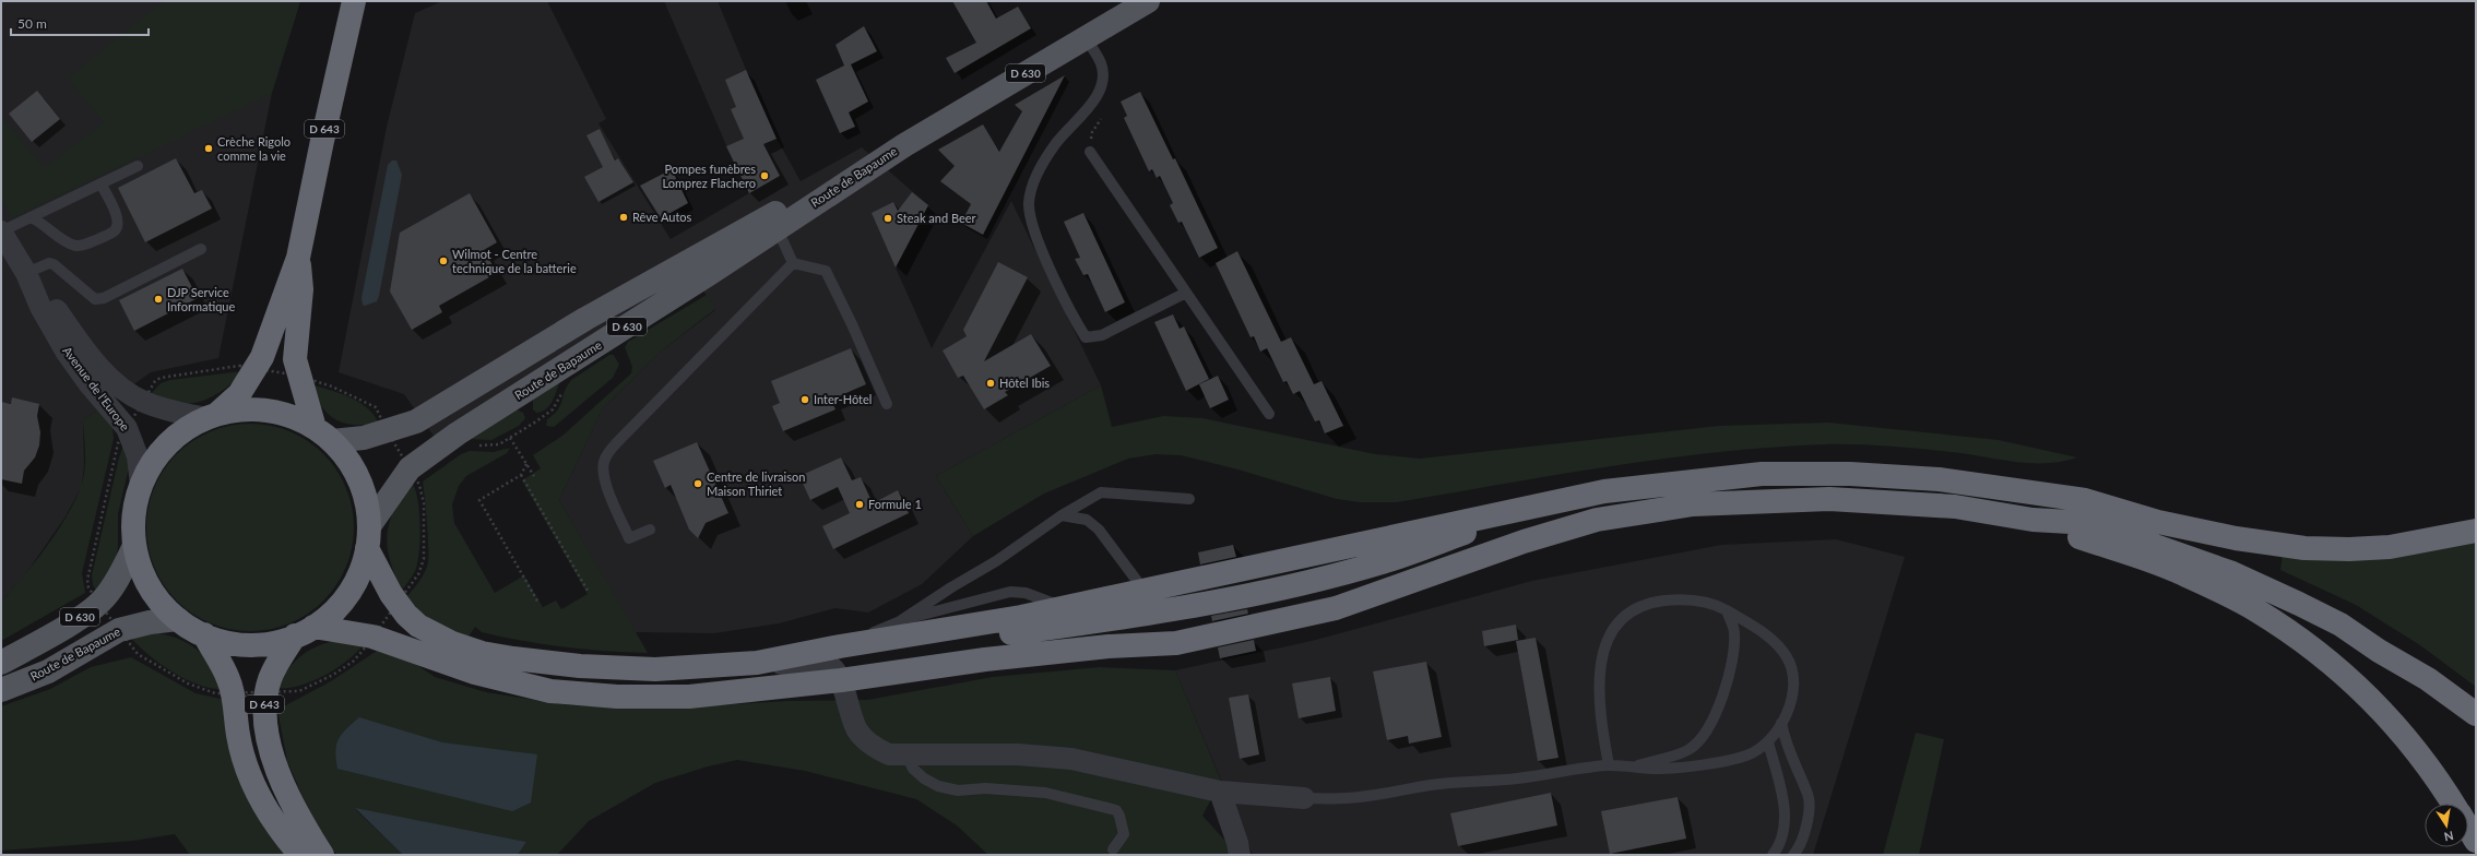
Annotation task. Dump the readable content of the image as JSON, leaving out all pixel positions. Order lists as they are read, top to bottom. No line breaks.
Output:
{"streets":{"highway":["D 643"],"main road":["D 630","Route de Bapaume"],"street":["Avenue de l'Europe"]},"crossings":[["D 630","Route de Bapaume"],["D 643","Route de Bapaume"],["D 643","Avenue de l'Europe"]],"places":["Crèche Rigolo comme la vie","Pompes funèbres Lomprez Flachero","Rêve Autos","Steak and Beer","Wilmot - Centre technique de la batterie","DJP Service Informatique","Hôtel Ibis","Inter-Hôtel","Centre de livraison Maison Thiriet","Formule 1"],"scale_bar":"50 m","north":"bottom"}
